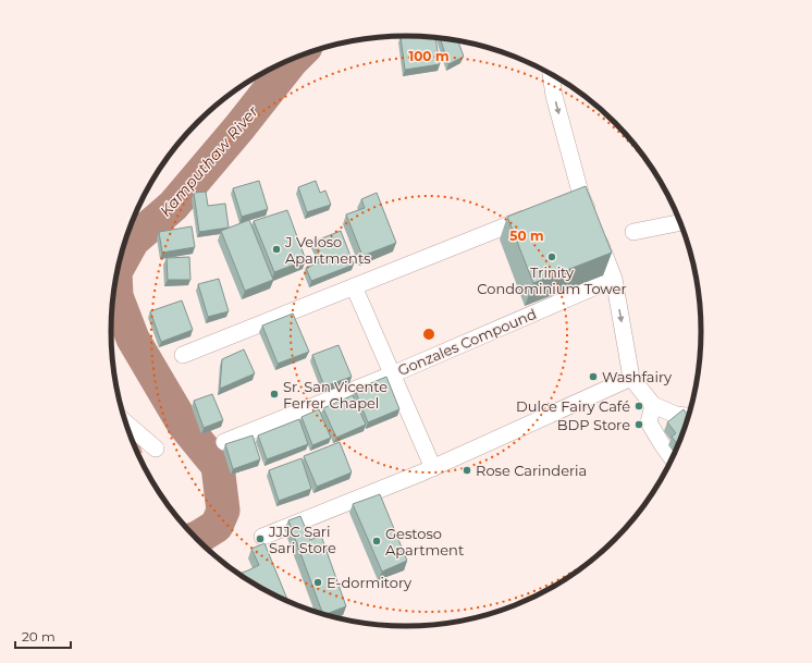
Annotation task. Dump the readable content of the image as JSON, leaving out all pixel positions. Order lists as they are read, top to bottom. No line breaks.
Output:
{"streets":{"street":["Gonzales Compound"]},"water":["Kamputhaw River"],"places":["J Veloso Apartments","Trinity Condominium Tower","Washfairy","Sr. San Vicente Ferrer Chapel","Dulce Fairy Café","BDP Store","Rose Carinderia","JJJC Sari Sari Store","Gestoso Apartment","E-dormitory"],"scale_bar":"20 m","rings":["100 m","50 m"]}
